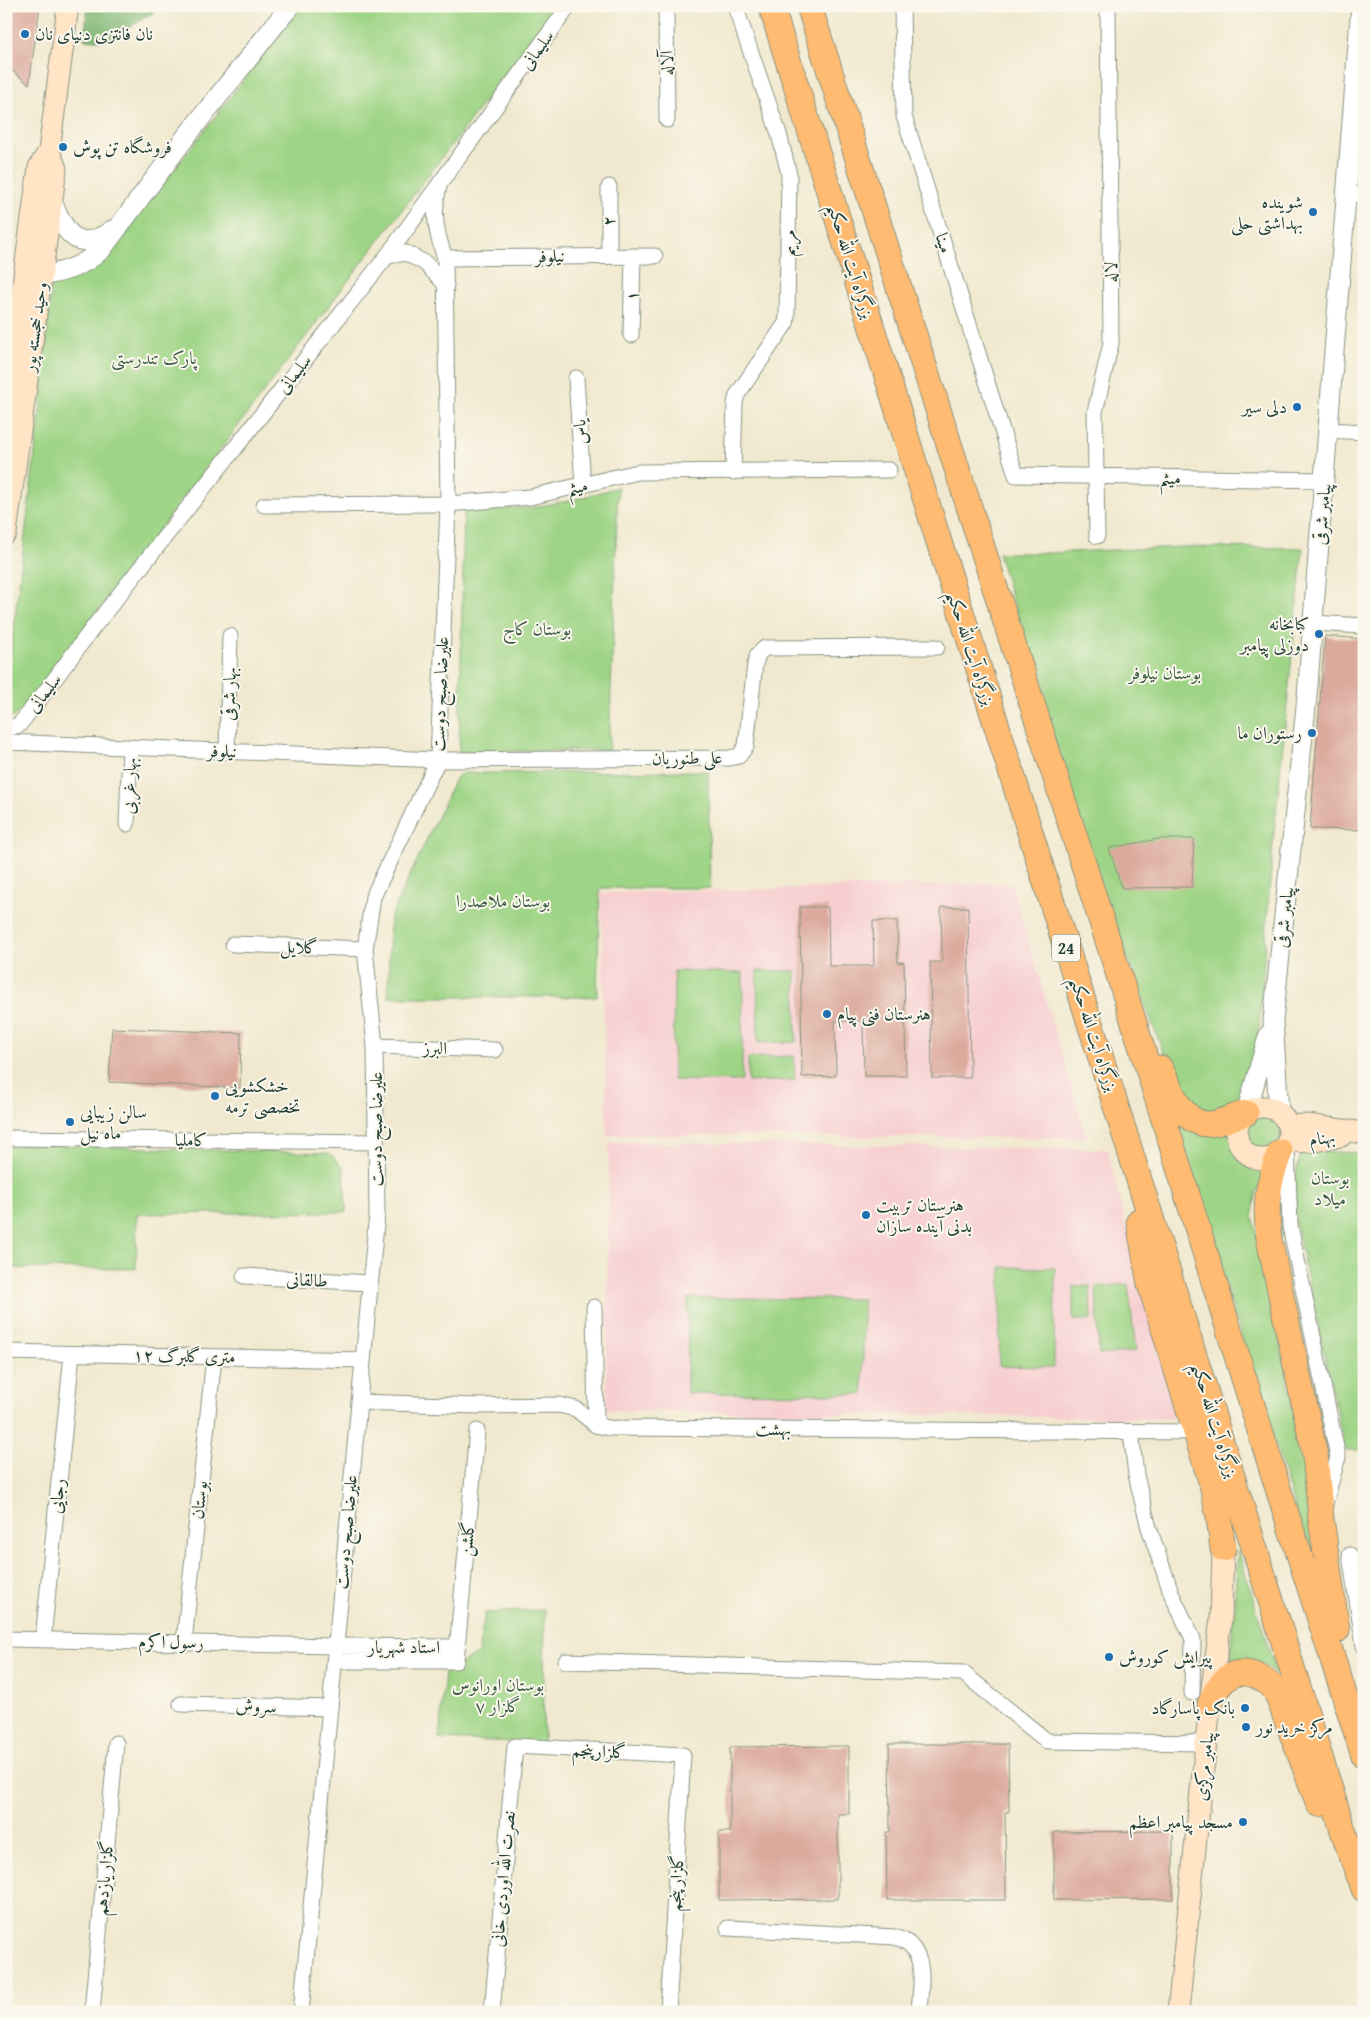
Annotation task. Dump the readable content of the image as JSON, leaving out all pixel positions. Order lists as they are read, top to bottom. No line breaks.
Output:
{"streets":{"highway":["بزرگراه آیت الله حکیم","24"],"main road":["وحید خجسته پور","بهنام","پیامبر مرکزی"],"street":["سلیمانی","آلاله","۲","مریم","مینا","نیلوفر","لاله","۱","یاس","میثم","پیامبر شرقی","بهار شرقی","علیرضا صبح دوست","علی طنوریان","بهار غربی","گلایل","البرز","کاملیا","طالقانی","۱۲ متری گلبرگ","بهشت","رجایی","بوستان","گلشن","رسول اکرم","استاد شهریار","سروش","گلزارپنجم","گلزار یازدهم","نصرت الله اوردی خانی","گلزار پنجم"]},"crossings":[["سلیمانی","علیرضا صبح دوست"],["۲","نیلوفر"],["مریم","میثم"],["مینا","میثم"],["نیلوفر","۱"],["نیلوفر","بهار شرقی"],["نیلوفر","علیرضا صبح دوست"],["نیلوفر","علی طنوریان"],["نیلوفر","بهار غربی"],["لاله","میثم"],["یاس","میثم"],["میثم","پیامبر شرقی"],["میثم","علیرضا صبح دوست"],["پیامبر شرقی","بهنام"],["علیرضا صبح دوست","علی طنوریان"],["علیرضا صبح دوست","گلایل"],["علیرضا صبح دوست","البرز"],["علیرضا صبح دوست","کاملیا"],["علیرضا صبح دوست","طالقانی"],["علیرضا صبح دوست","۱۲ متری گلبرگ"],["علیرضا صبح دوست","رسول اکرم"],["علیرضا صبح دوست","استاد شهریار"],["علیرضا صبح دوست","سروش"],["۱۲ متری گلبرگ","رجایی"],["۱۲ متری گلبرگ","بوستان"],["رجایی","رسول اکرم"],["بوستان","رسول اکرم"],["گلشن","استاد شهریار"],["رسول اکرم","استاد شهریار"],["گلزارپنجم","نصرت الله اوردی خانی"],["گلزارپنجم","گلزار پنجم"]],"parks":["پارک تندرستی","بوستان کاج","بوستان نیلوفر","بوستان ملاصدرا","بوستان میلاد","بوستان اورانوس گلزار ۷"],"places":["نان فانتزی دنیای نان","فروشگاه تن پوش","شوینده بهداشتی حلی","دلی سیر","کبابخانه دوزلی پیامبر","رستوران ما","هنرستان فنی پیام","خشکشویی تخصصی ترمه","سالن زیبایی ماه نیل","هنرستان تربیت بدنی آینده سازان","پیرایش کوروش","بانک پاسارگاد","مرکز خرید نور","مسجد پیامبر اعظم"]}
